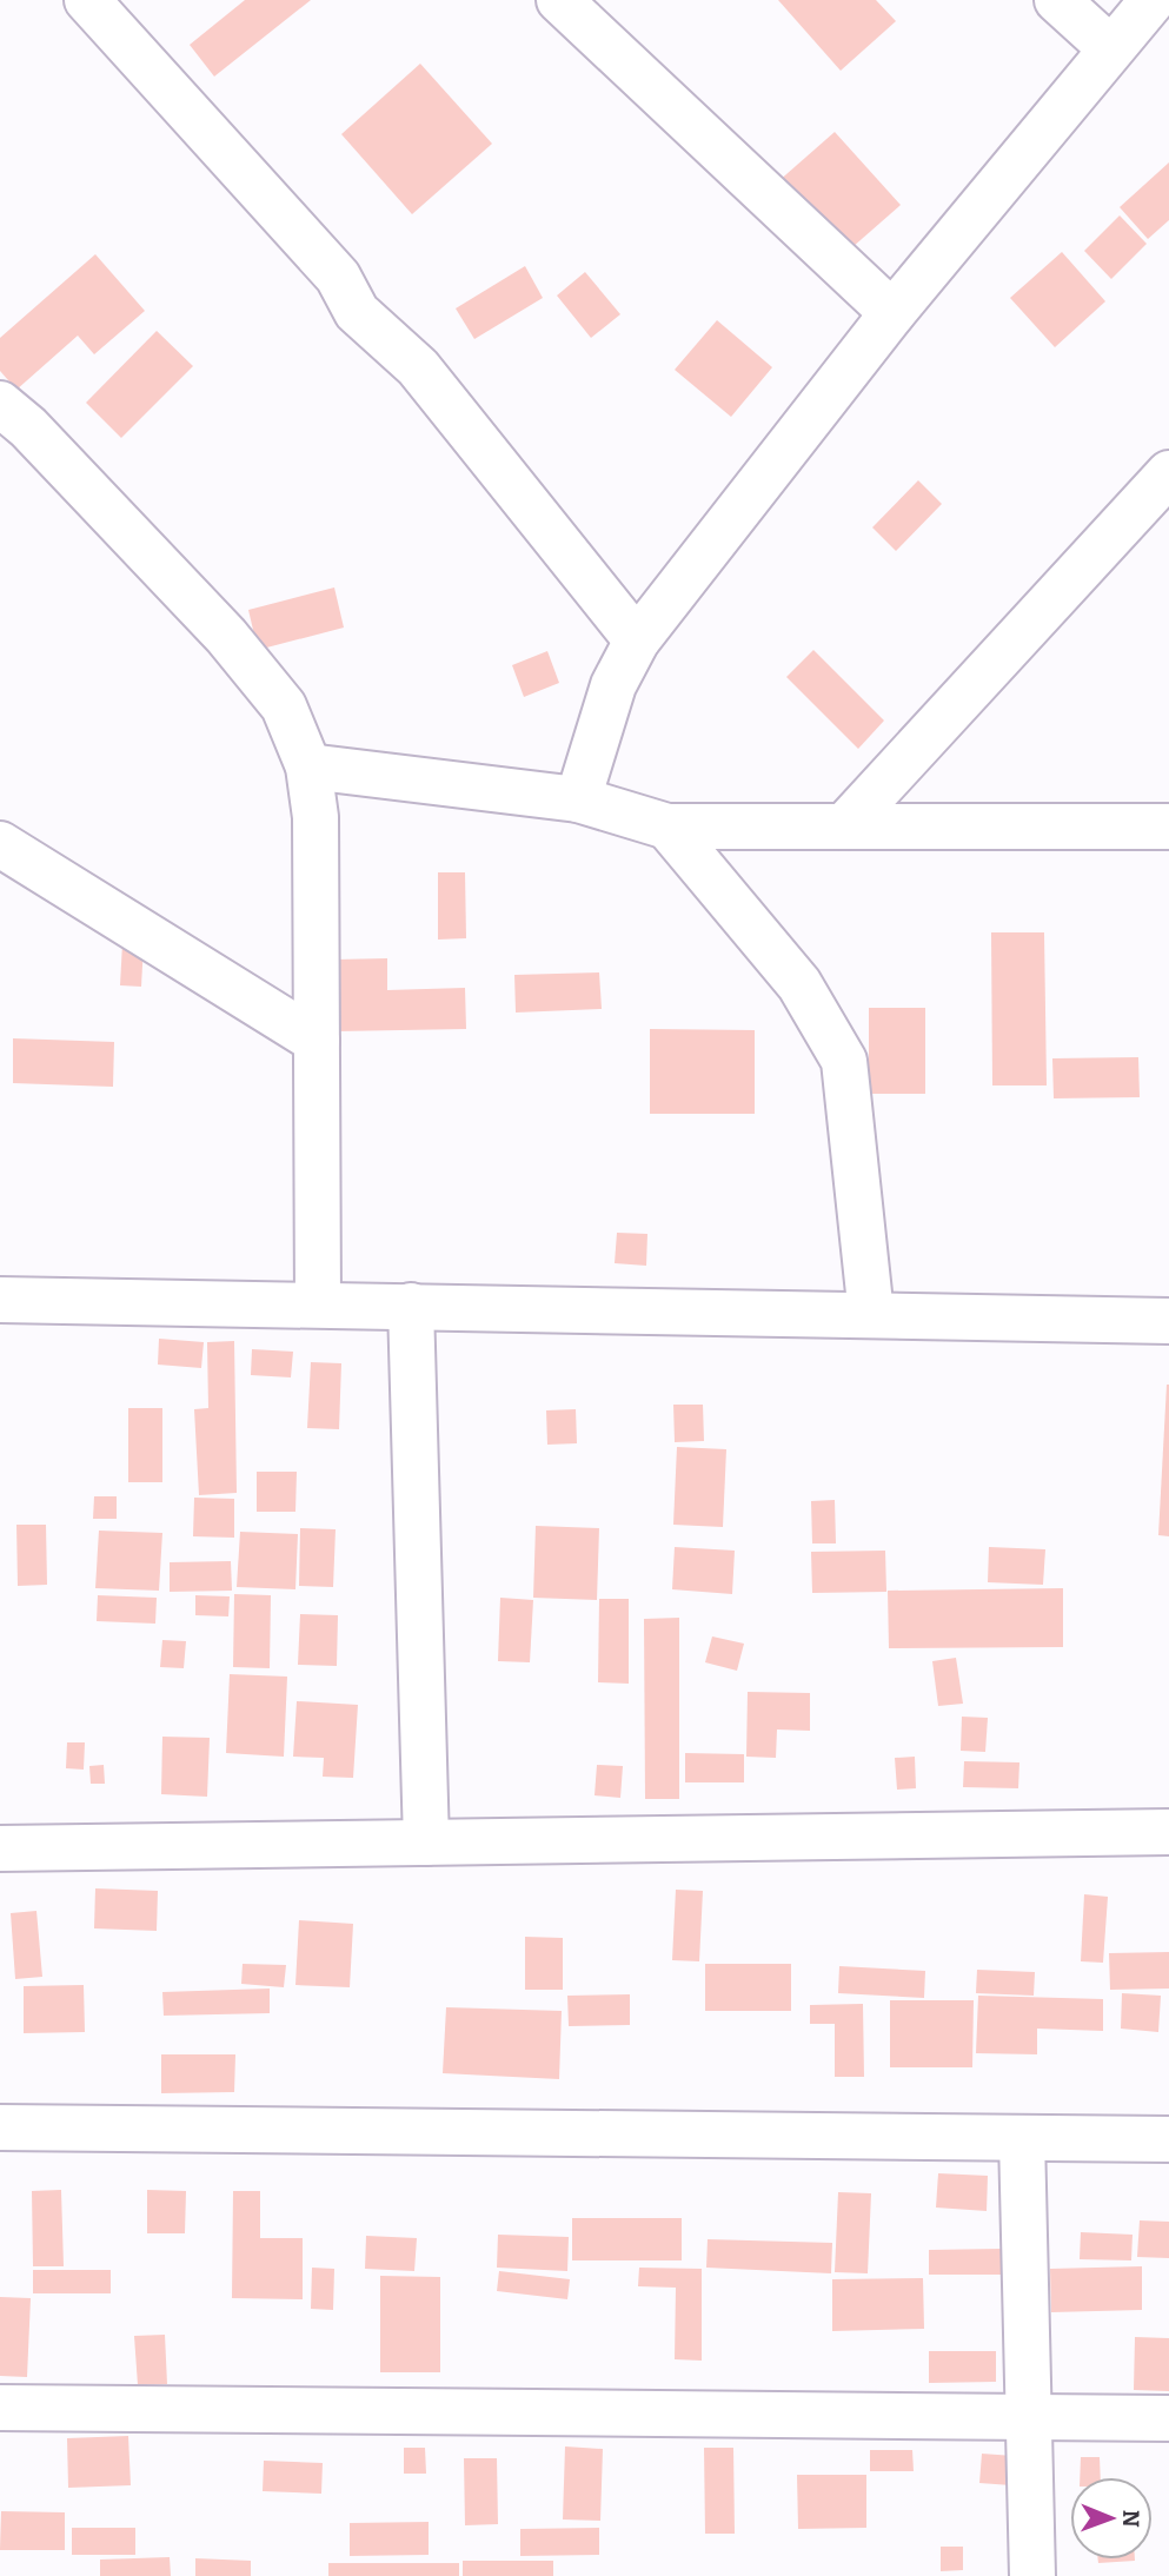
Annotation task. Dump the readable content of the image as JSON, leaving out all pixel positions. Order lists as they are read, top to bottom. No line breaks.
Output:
{"north":"right"}
